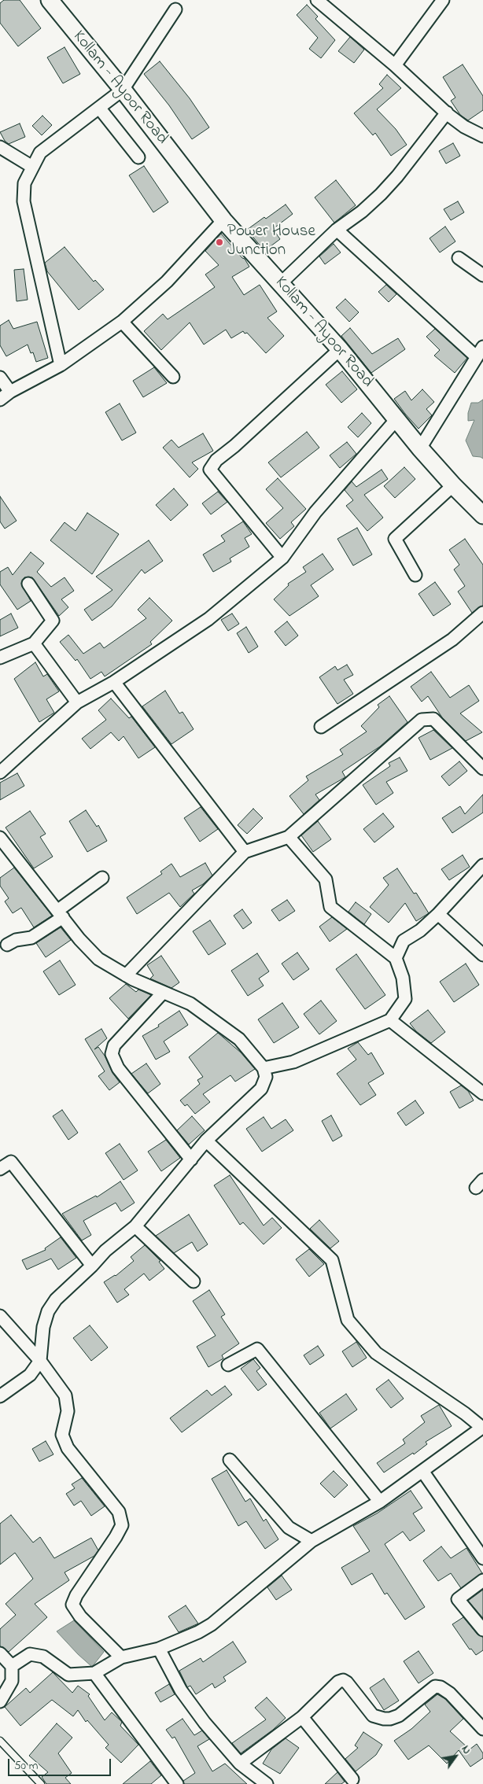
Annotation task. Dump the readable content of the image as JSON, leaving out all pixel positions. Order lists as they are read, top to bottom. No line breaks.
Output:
{"streets":{"main road":["Kollam - Ayoor Road"]},"places":["Power House Junction"],"scale_bar":"50 m","north":"top right"}
